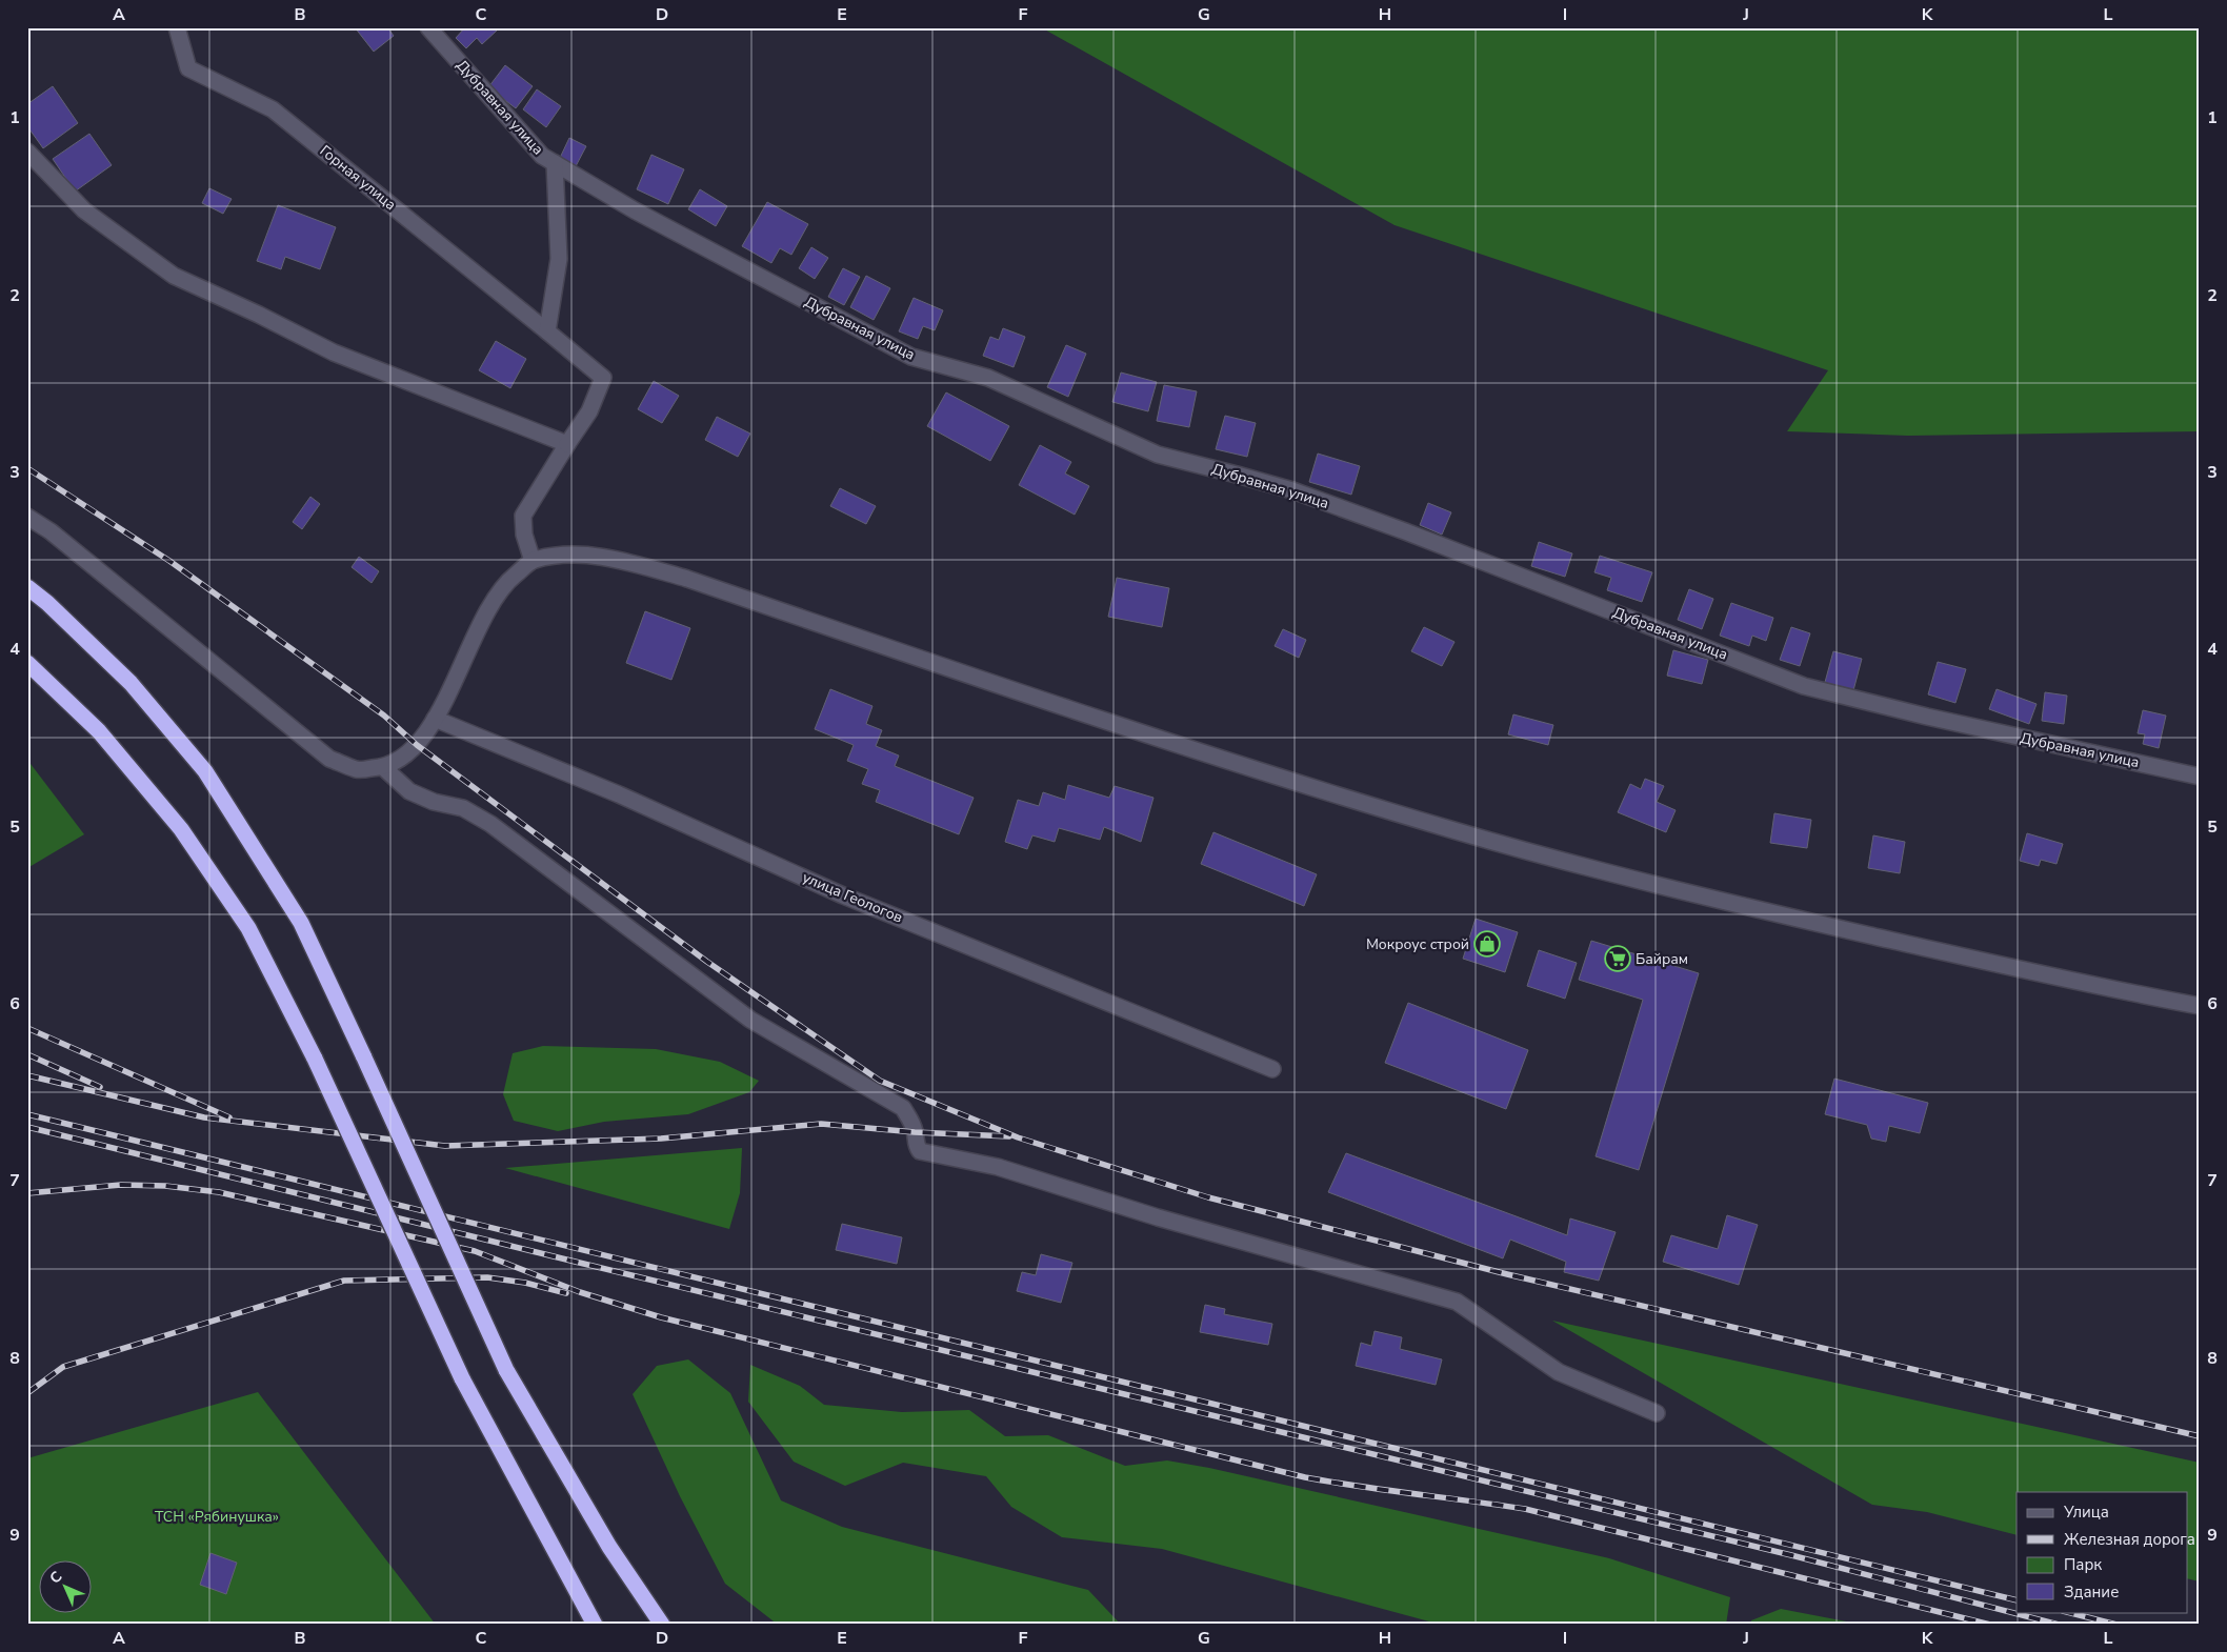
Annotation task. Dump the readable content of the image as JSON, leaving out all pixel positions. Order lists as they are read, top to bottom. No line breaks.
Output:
{"streets":{"street":["Дубравная улица","Горная улица","улица Геологов"]},"parks":["ТСН «Рябинушка»"],"places":{"shop":["Мокроус строй"],"supermarket":["Байрам"]},"legend":["Улица","Железная дорога","Парк","Здание"],"north":"top left","grid":{"columns":["A","B","C","D","E","F","G","H","I","J","K","L"],"rows":["1","2","3","4","5","6","7","8","9"]}}
